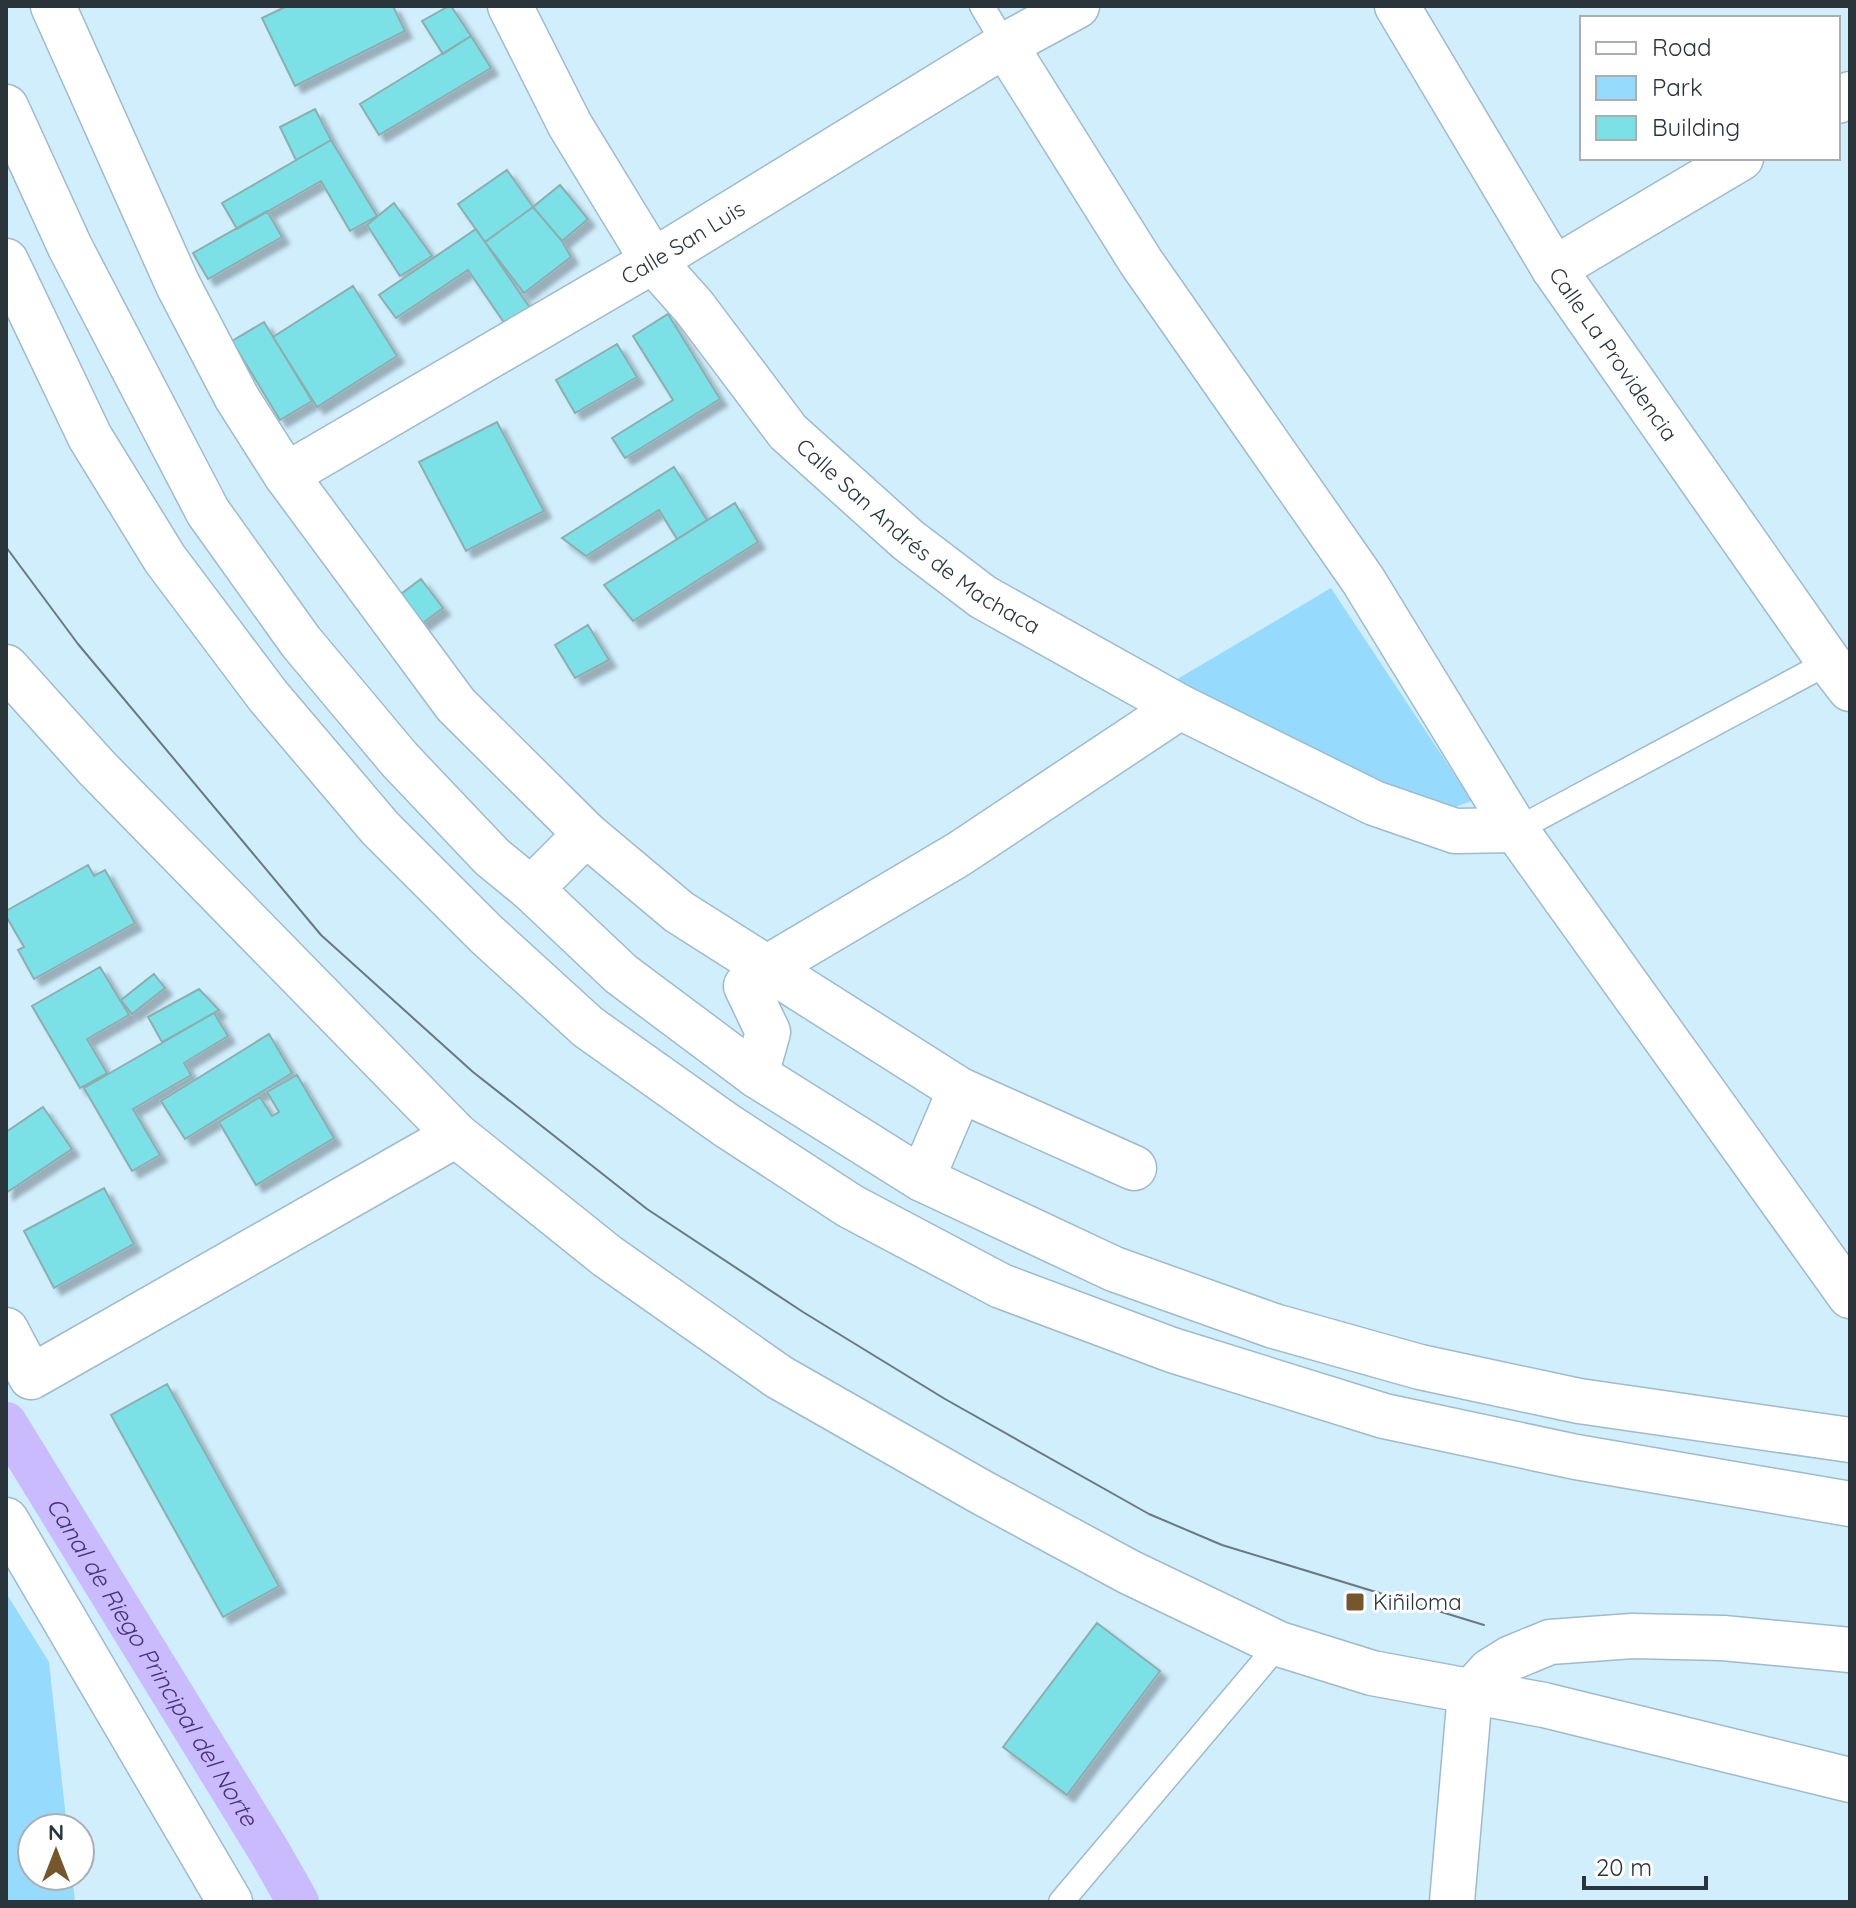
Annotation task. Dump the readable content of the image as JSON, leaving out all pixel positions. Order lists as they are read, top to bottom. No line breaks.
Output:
{"streets":{"main road":["Calle San Luis","Calle La Providencia","Calle San Andrés de Machaca"]},"crossings":[["Calle San Luis","Calle San Andrés de Machaca"]],"water":["Canal de Riego Principal del Norte"],"places":{"transit":["Kiñiloma"]},"legend":["Road","Park","Building"],"scale_bar":"20 m","north":"top"}
